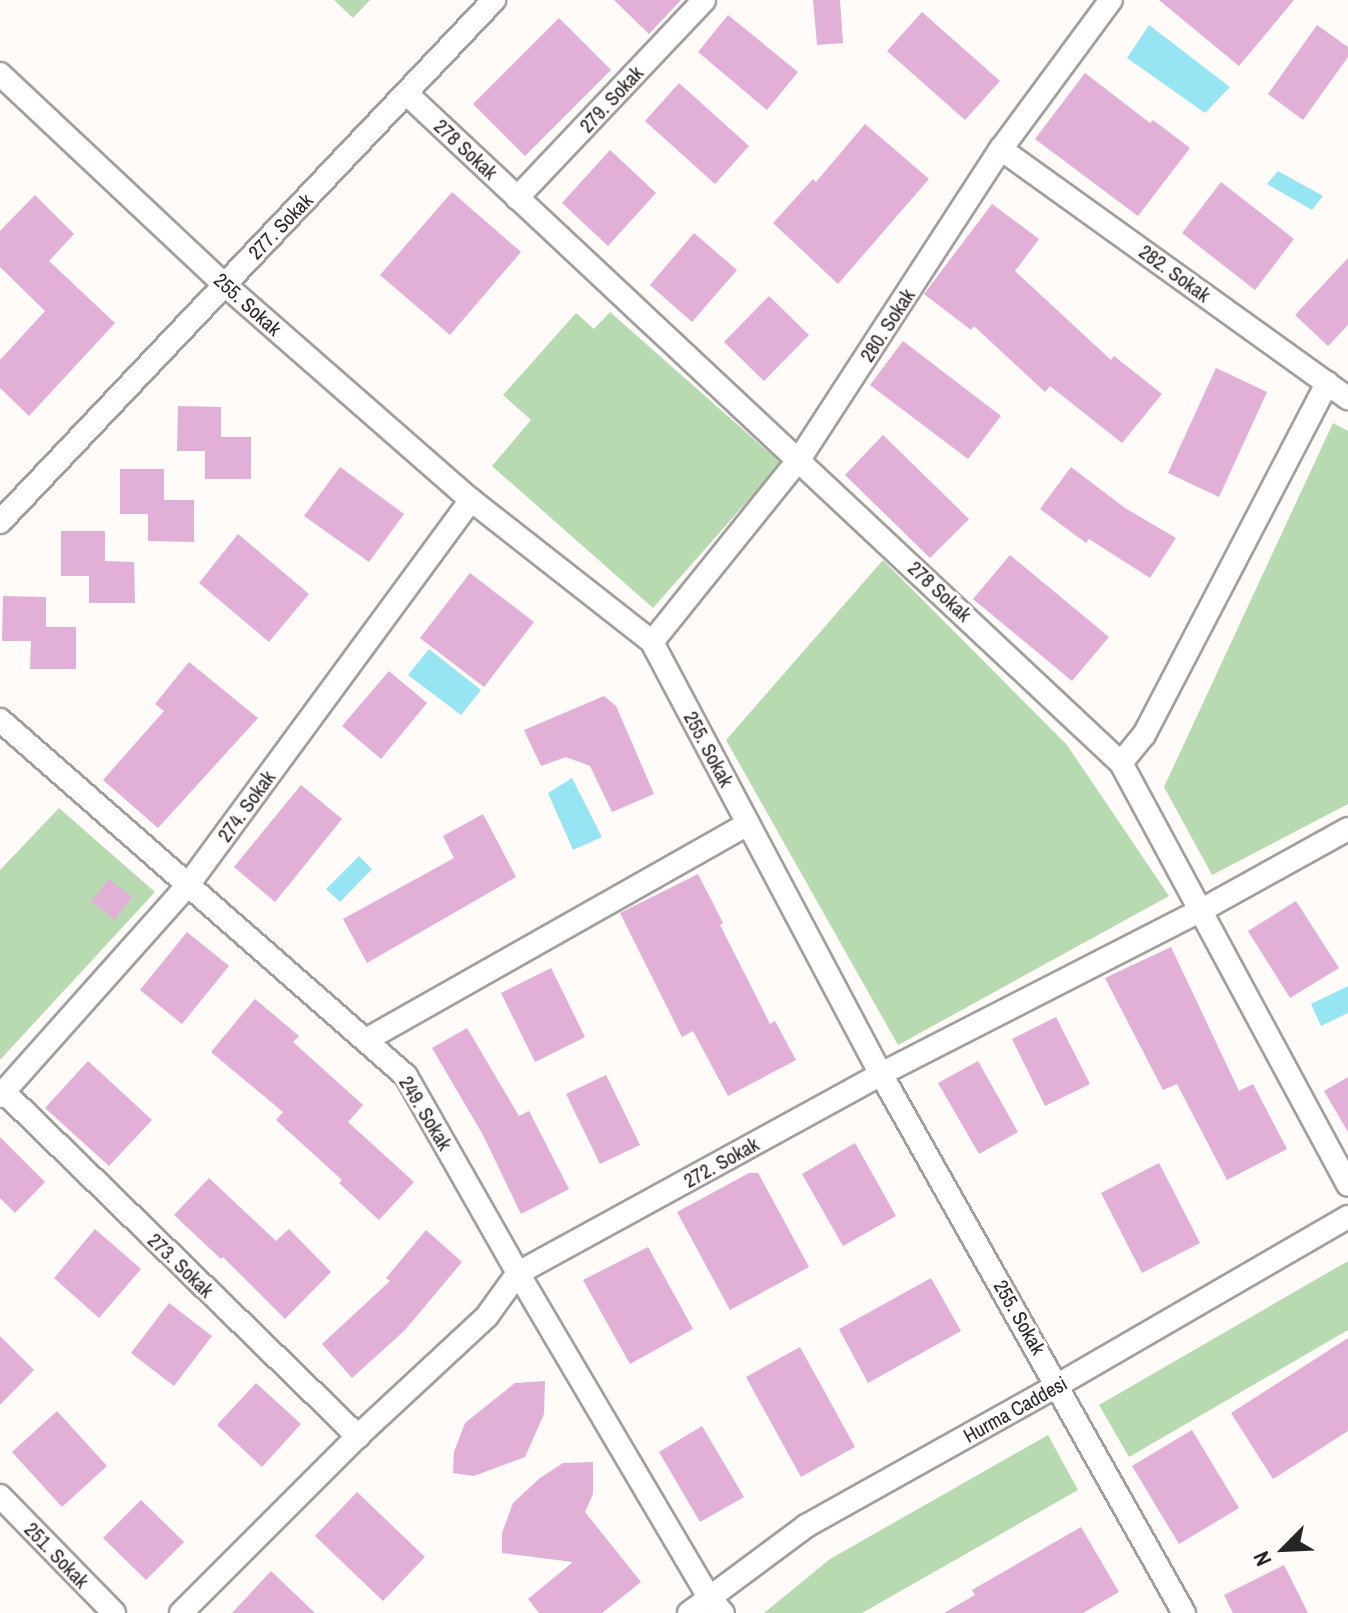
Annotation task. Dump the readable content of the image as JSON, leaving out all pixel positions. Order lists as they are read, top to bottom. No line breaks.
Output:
{"streets":{"street":["279. Sokak","278 Sokak","277. Sokak","282. Sokak","255. Sokak","280. Sokak","274. Sokak","249. Sokak","272. Sokak","273. Sokak","Hurma Caddesi","251. Sokak"]},"crossings":[["279. Sokak","278 Sokak"],["278 Sokak","277. Sokak"],["278 Sokak","280. Sokak"],["278 Sokak","272. Sokak"],["277. Sokak","255. Sokak"],["282. Sokak","280. Sokak"],["255. Sokak","280. Sokak"],["255. Sokak","274. Sokak"],["255. Sokak","272. Sokak"],["255. Sokak","Hurma Caddesi"],["274. Sokak","249. Sokak"],["274. Sokak","273. Sokak"],["249. Sokak","272. Sokak"],["249. Sokak","Hurma Caddesi"],["272. Sokak","273. Sokak"]],"north":"bottom left"}
